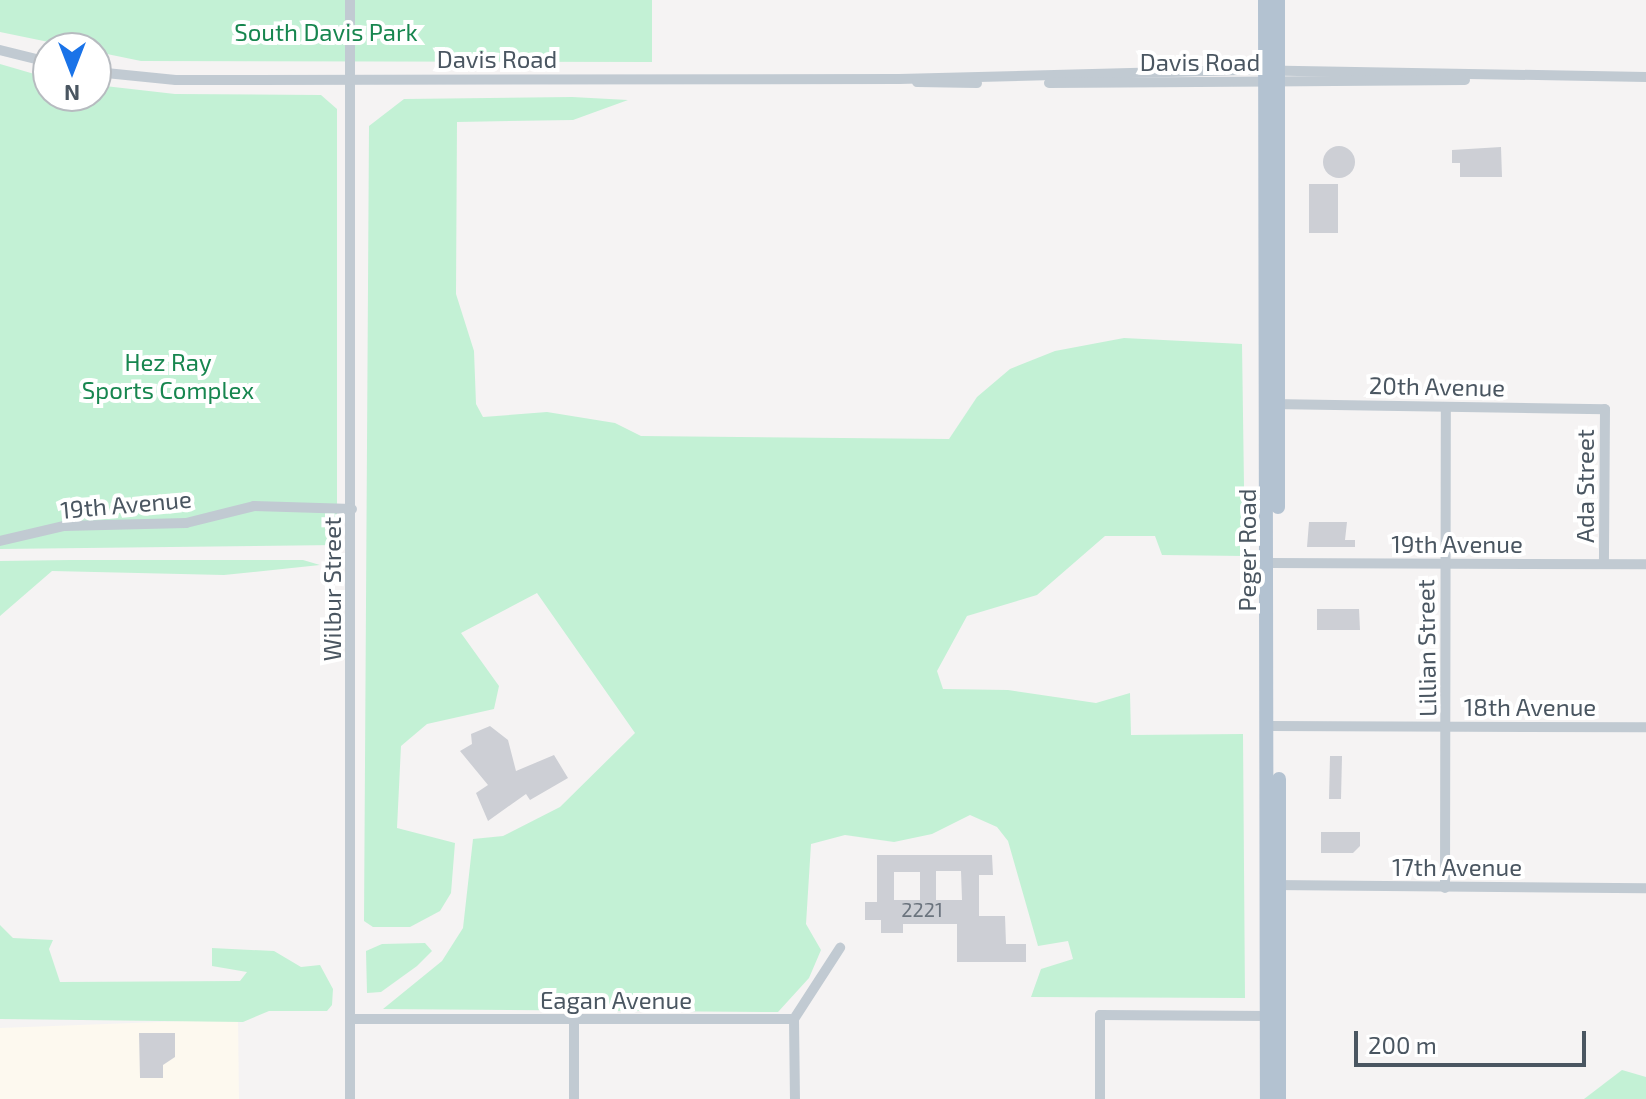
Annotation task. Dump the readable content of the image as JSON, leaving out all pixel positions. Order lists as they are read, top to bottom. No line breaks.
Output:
{"streets":{"main road":["Peger Road"],"street":["Davis Road","20th Avenue","Ada Street","19th Avenue","Wilbur Street","Lillian Street","18th Avenue","17th Avenue","Eagan Avenue"]},"crossings":[["Davis Road","Peger Road"],["Davis Road","Wilbur Street"],["20th Avenue","Ada Street"],["20th Avenue","Peger Road"],["20th Avenue","Lillian Street"],["Ada Street","19th Avenue"],["19th Avenue","Peger Road"],["19th Avenue","Wilbur Street"],["19th Avenue","Lillian Street"],["Peger Road","18th Avenue"],["Peger Road","17th Avenue"],["Wilbur Street","Eagan Avenue"],["Lillian Street","18th Avenue"],["Lillian Street","17th Avenue"]],"parks":["South Davis Park","Hez Ray Sports Complex"],"house_numbers":["2221"],"scale_bar":"200 m","north":"bottom"}
